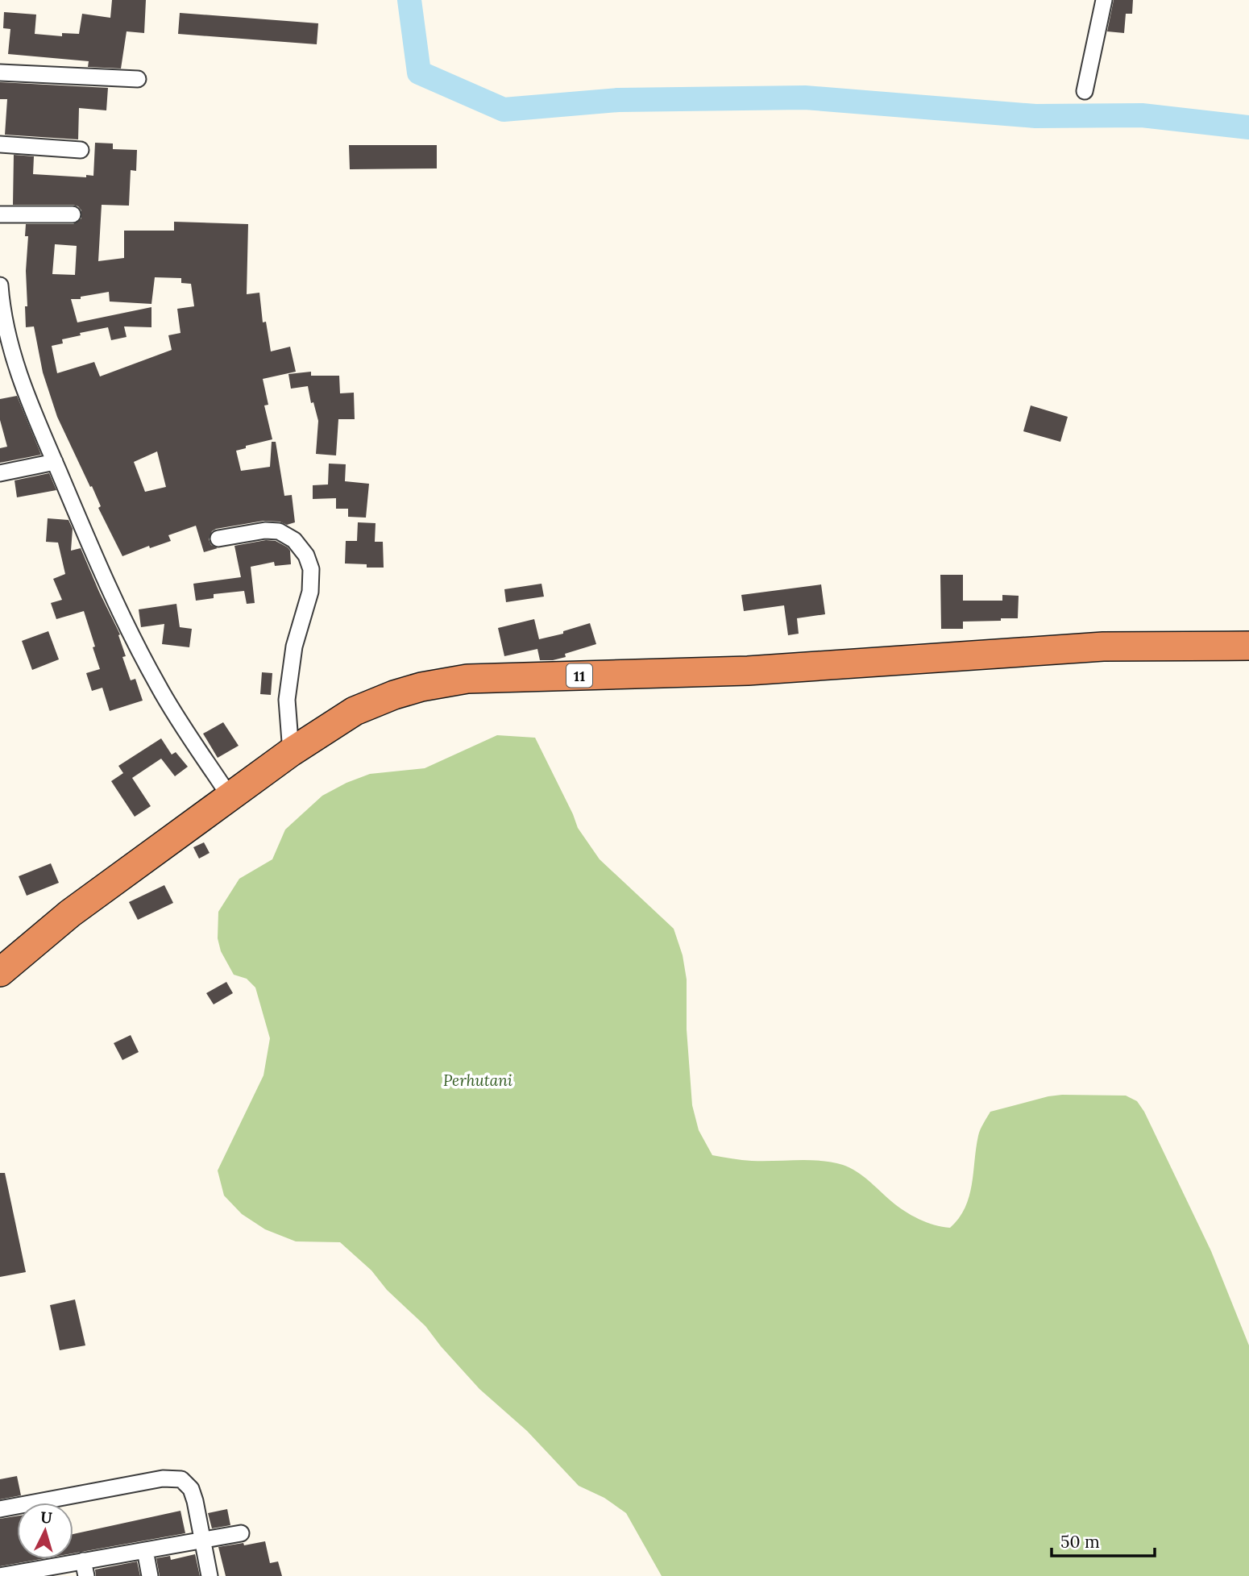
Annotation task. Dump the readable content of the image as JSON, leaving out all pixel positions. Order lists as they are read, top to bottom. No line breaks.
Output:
{"streets":{"highway":["11"]},"parks":["Perhutani"],"scale_bar":"50 m","north":"top"}
